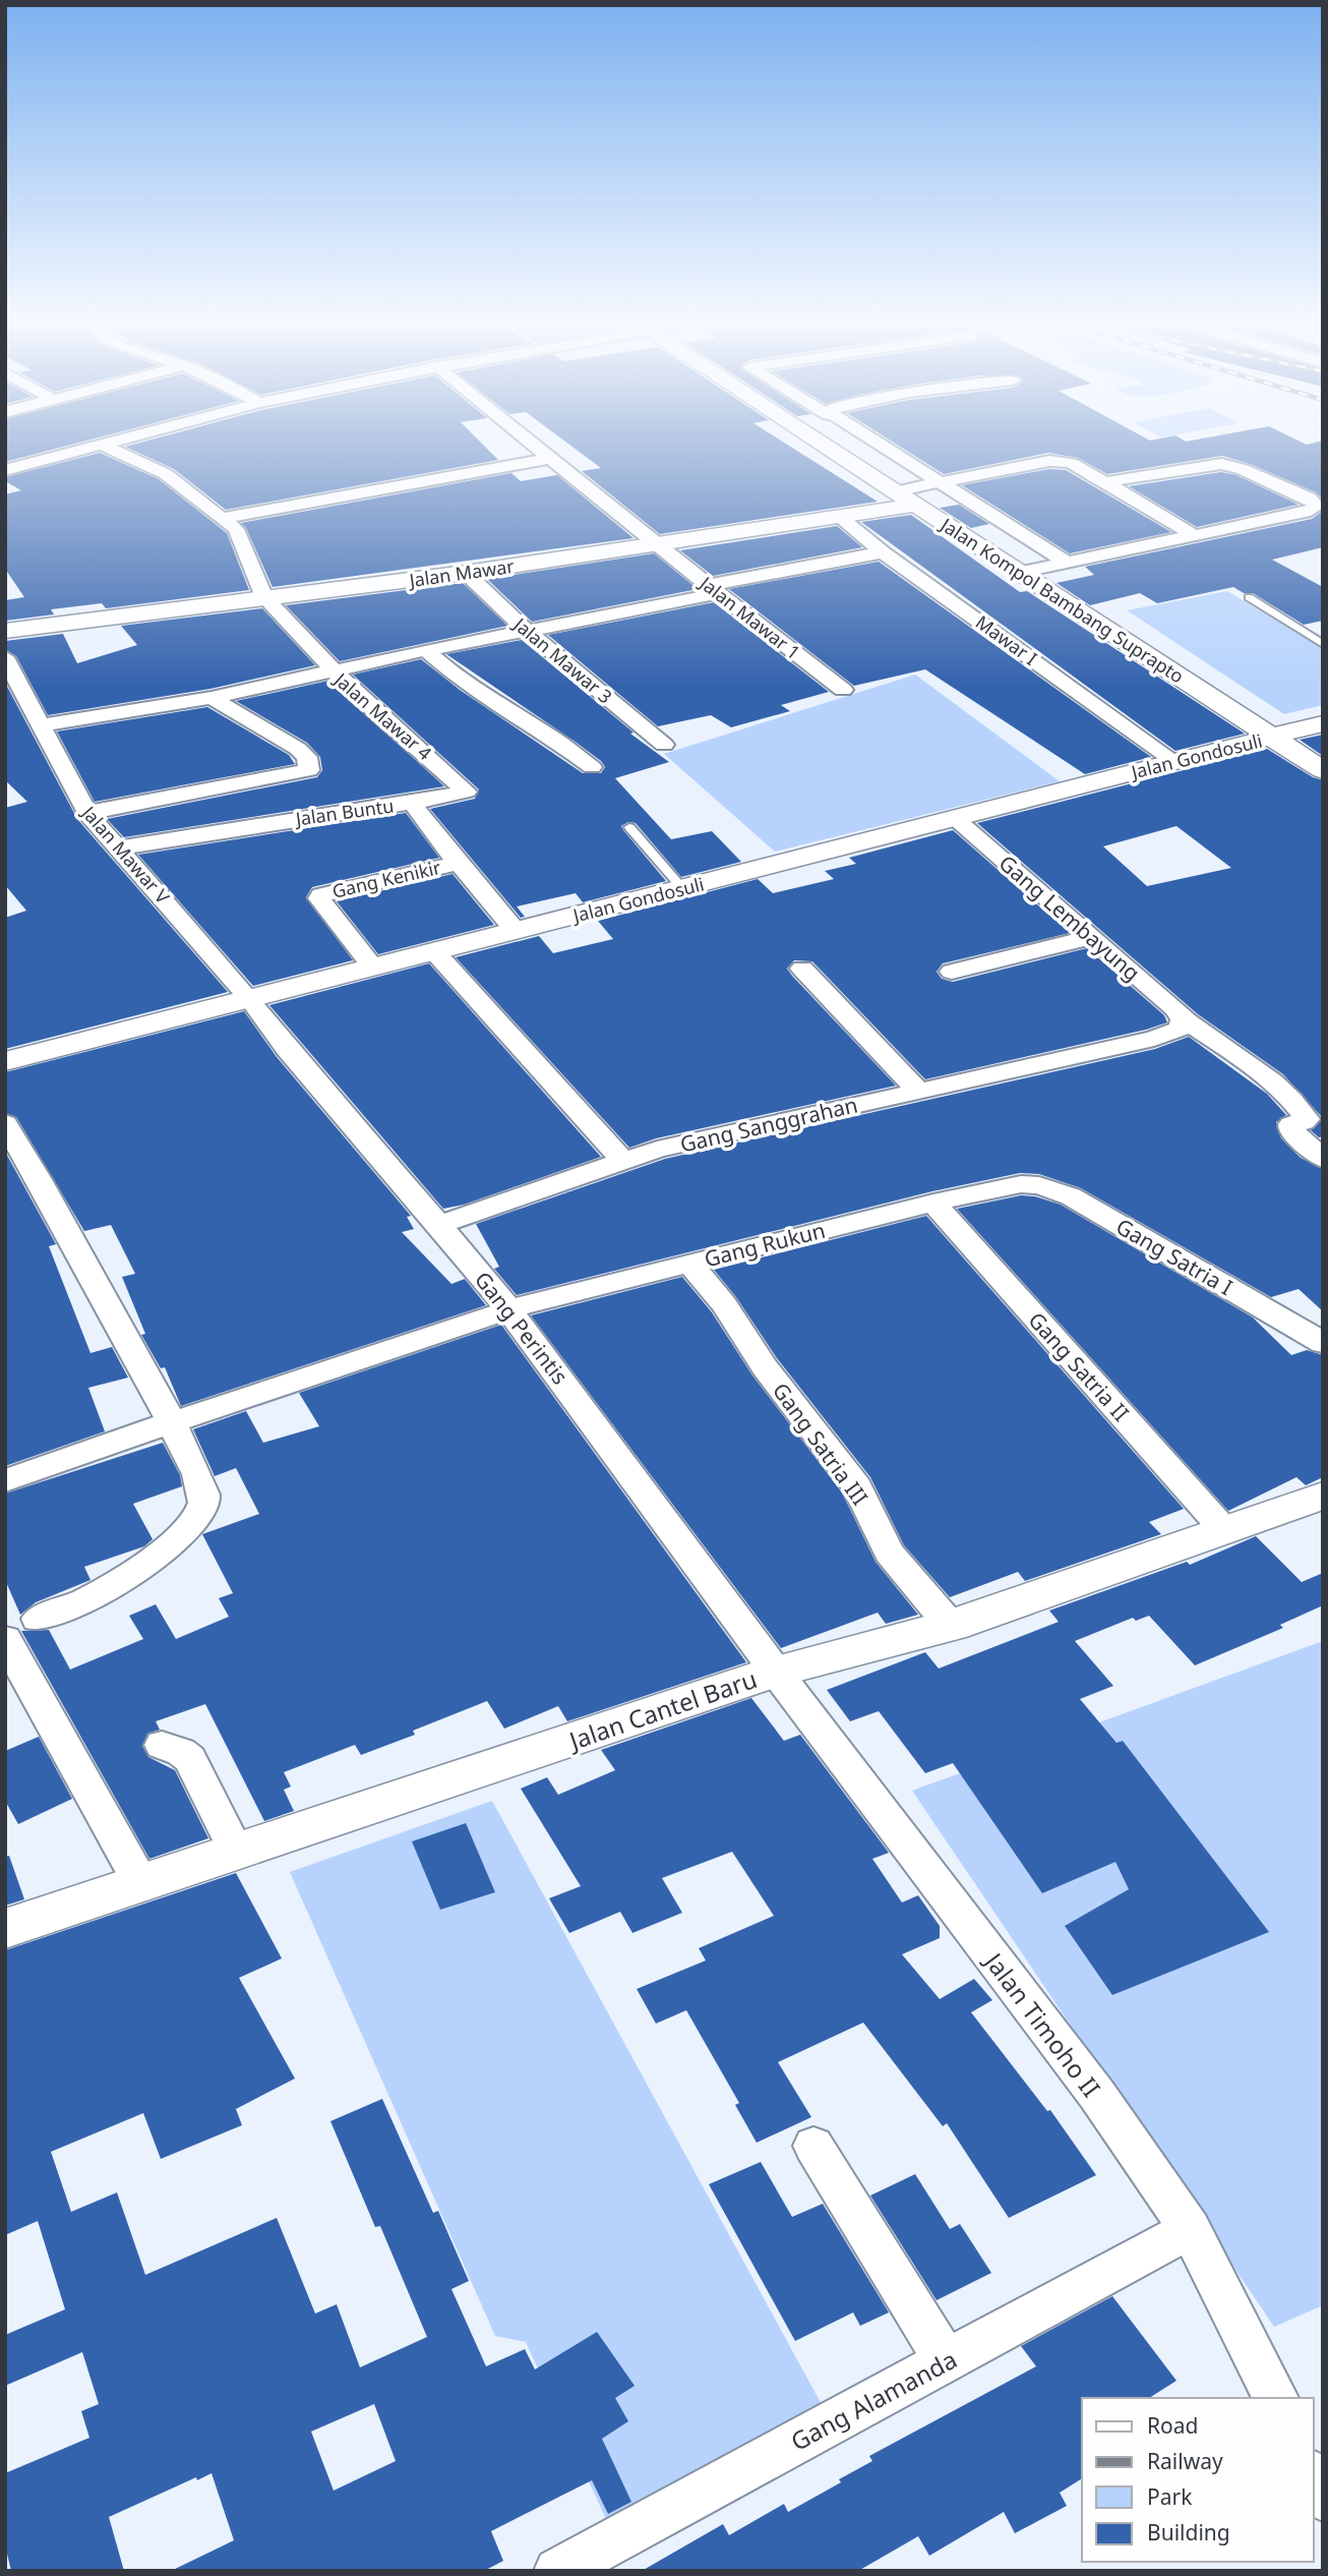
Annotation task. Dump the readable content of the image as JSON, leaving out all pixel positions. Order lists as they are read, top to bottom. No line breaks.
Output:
{"streets":{"street":["Jalan Mawar","Jalan Kompol Bambang Suprapto","Jalan Mawar 1","Mawar I","Jalan Mawar 3","Jalan Mawar 4","Jalan Gondosuli","Jalan Buntu","Jalan Mawar V","Gang Kenikir","Gang Lembayung","Gang Sanggrahan","Gang Rukun","Gang Satria I","Gang Perintis","Gang Satria II","Gang Satria III","Jalan Cantel Baru","Jalan Timoho II","Gang Alamanda"]},"crossings":[["Jalan Mawar","Jalan Kompol Bambang Suprapto"],["Jalan Mawar","Jalan Mawar 1"],["Jalan Mawar","Mawar I"],["Jalan Mawar","Jalan Mawar 3"],["Jalan Mawar","Jalan Mawar 4"],["Jalan Kompol Bambang Suprapto","Jalan Gondosuli"],["Mawar I","Jalan Gondosuli"],["Jalan Mawar 4","Jalan Buntu"],["Jalan Gondosuli","Jalan Buntu"],["Jalan Gondosuli","Jalan Mawar V"],["Jalan Gondosuli","Gang Kenikir"],["Jalan Gondosuli","Gang Lembayung"],["Jalan Gondosuli","Gang Perintis"],["Jalan Buntu","Jalan Mawar V"],["Jalan Buntu","Gang Kenikir"],["Jalan Mawar V","Gang Perintis"],["Gang Lembayung","Gang Sanggrahan"],["Gang Sanggrahan","Gang Perintis"],["Gang Rukun","Gang Satria I"],["Gang Rukun","Gang Perintis"],["Gang Rukun","Gang Satria II"],["Gang Rukun","Gang Satria III"],["Gang Perintis","Jalan Cantel Baru"],["Gang Perintis","Jalan Timoho II"],["Gang Satria II","Jalan Cantel Baru"],["Gang Satria III","Jalan Cantel Baru"],["Jalan Cantel Baru","Jalan Timoho II"],["Jalan Timoho II","Gang Alamanda"]],"legend":["Road","Railway","Park","Building"]}
